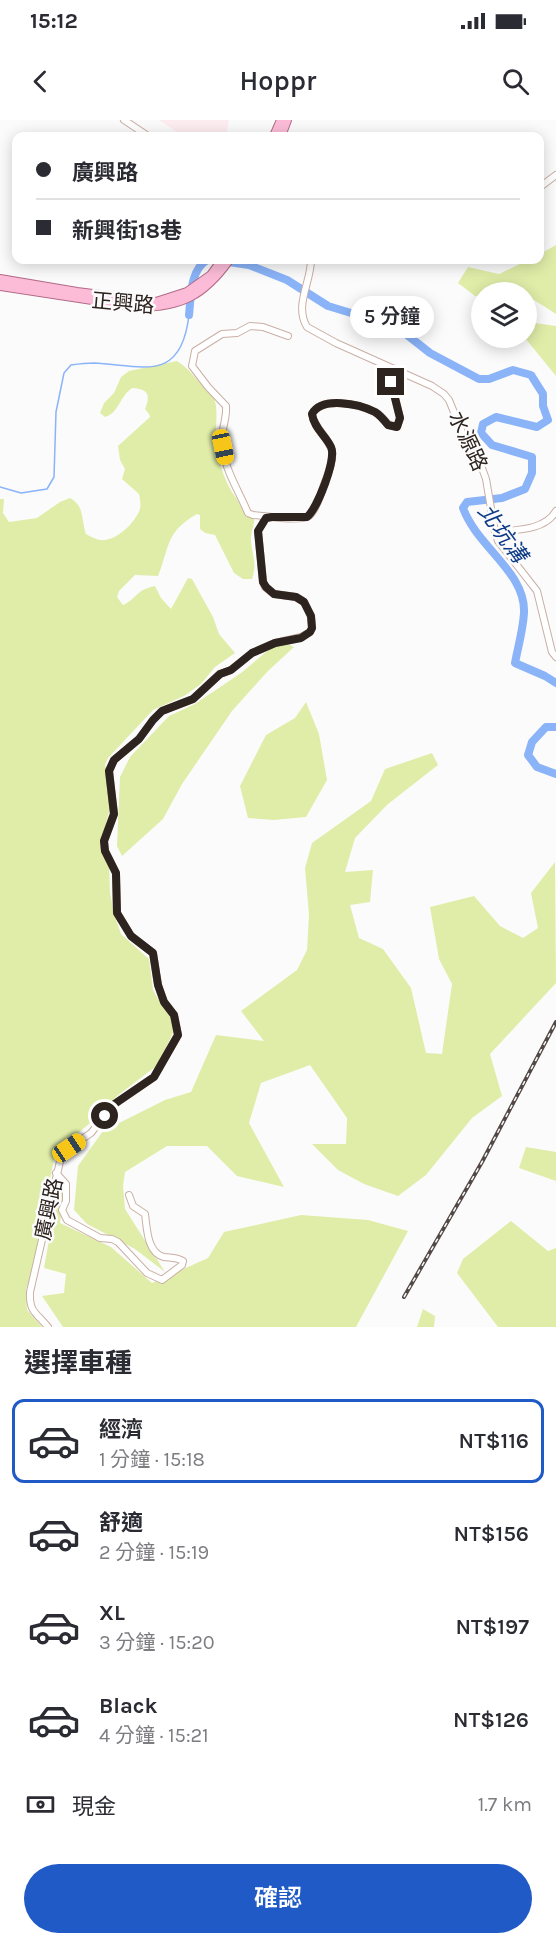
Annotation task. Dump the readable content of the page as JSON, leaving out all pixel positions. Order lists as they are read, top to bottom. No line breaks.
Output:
{"streets":{"main road":["正興路"],"street":["水源路","廣興路"]},"water":["北坑溝"],"page":{"status":"15:12","header":"Hoppr","banner":["廣興路","新興街18巷"],"bubble":"5 分鐘","heading":"選擇車種","list":[{"name":"經濟","note":"1 分鐘 · 15:18","value":"NT$116"},{"name":"舒適","note":"2 分鐘 · 15:19","value":"NT$156"},{"name":"XL","note":"3 分鐘 · 15:20","value":"NT$197"},{"name":"Black","note":"4 分鐘 · 15:21","value":"NT$126"}],"pay":["現金","1.7 km"],"buttons":"確認"}}
